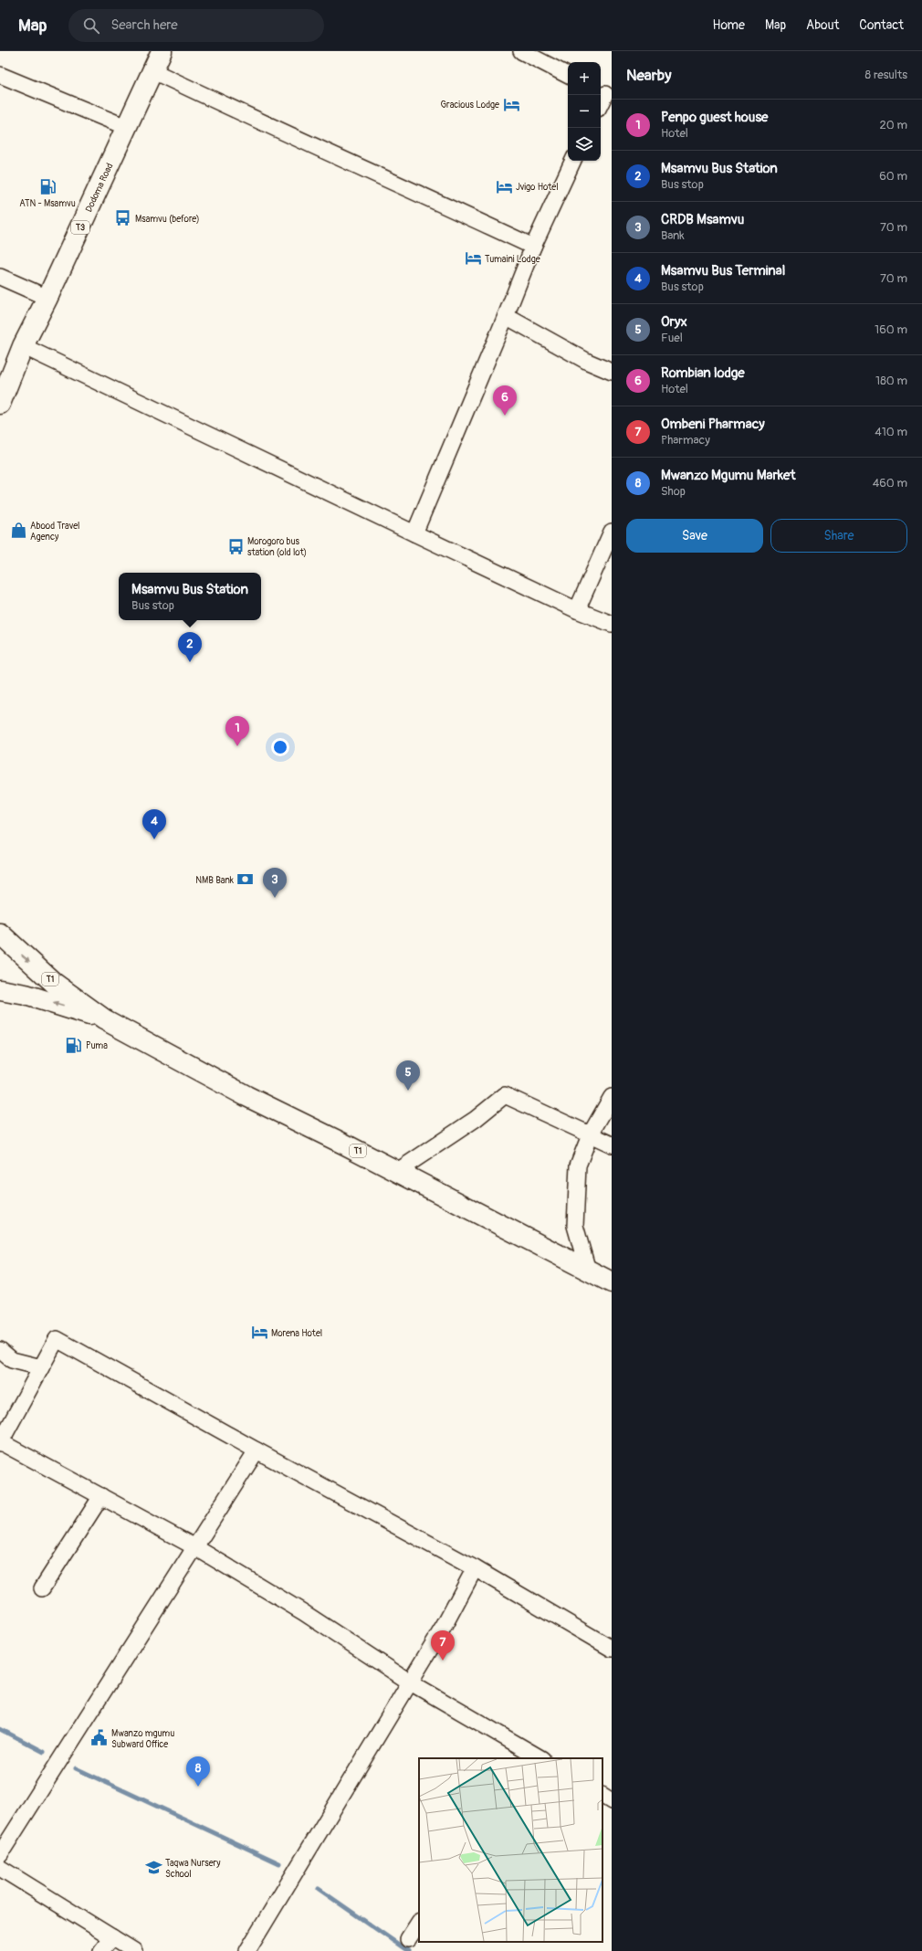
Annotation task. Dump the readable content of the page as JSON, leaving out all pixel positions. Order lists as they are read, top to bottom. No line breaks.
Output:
{"streets":{"highway":["Dodoma Road","T3","T1"]},"places":{"hotel":["Gracious Lodge","Jvigo Hotel","Tumaini Lodge","Morena Hotel"],"fuel station":["ATN - Msamvu","Puma"],"bus stop":["Msamvu (before)","Morogoro bus station (old lot)"],"shop":["Abood Travel Agency"],"bank":["NMB Bank"],"public building":["Mwanzo mgumu Subward Office"],"school or university":["Taqwa Nursery School"]},"page":{"header":"Map","search":"Search here","nav":["Home","Map","About","Contact"],"heading":["Nearby","8 results"],"map_buttons":["+","−"],"list":[{"mark":"1","name":"Penpo guest house","note":"Hotel","value":"20 m"},{"mark":"2","name":"Msamvu Bus Station","note":"Bus stop","value":"60 m"},{"mark":"3","name":"CRDB Msamvu","note":"Bank","value":"70 m"},{"mark":"4","name":"Msamvu Bus Terminal","note":"Bus stop","value":"70 m"},{"mark":"5","name":"Oryx","note":"Fuel","value":"160 m"},{"mark":"6","name":"Rombian lodge","note":"Hotel","value":"180 m"},{"mark":"7","name":"Ombeni Pharmacy","note":"Pharmacy","value":"410 m"},{"mark":"8","name":"Mwanzo Mgumu Market","note":"Shop","value":"460 m"}],"pins":["6","2","1","4","3","5","7","8"],"buttons":["Save","Share"],"popup":["Msamvu Bus Station","Bus stop"]}}
